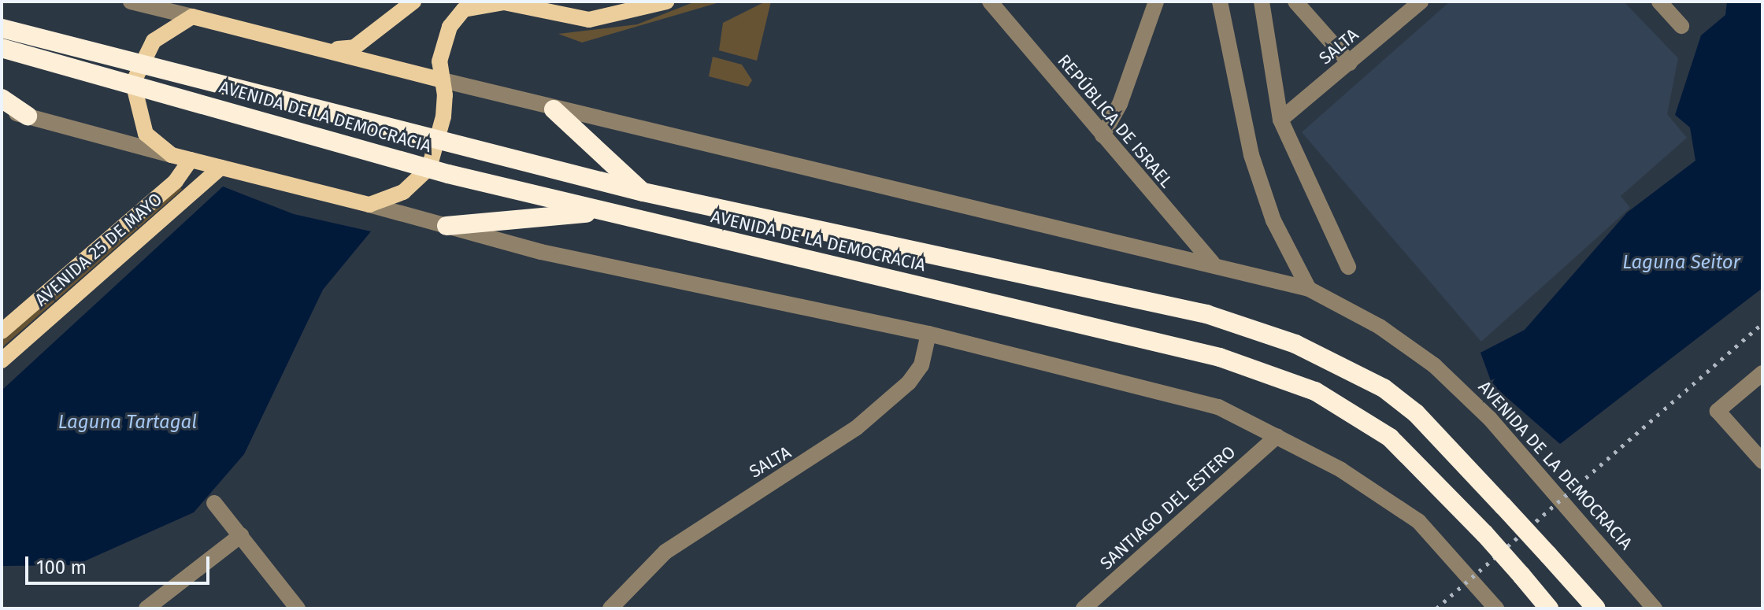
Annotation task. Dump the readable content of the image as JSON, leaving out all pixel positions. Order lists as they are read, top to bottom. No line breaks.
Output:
{"streets":{"highway":["AVENIDA DE LA DEMOCRACIA"],"main road":["AVENIDA 25 DE MAYO"],"street":["SALTA","REPÚBLICA DE ISRAEL","SANTIAGO DEL ESTERO"]},"crossings":[["AVENIDA DE LA DEMOCRACIA","REPÚBLICA DE ISRAEL"]],"water":["Laguna Seitor","Laguna Tartagal"],"scale_bar":"100 m"}
